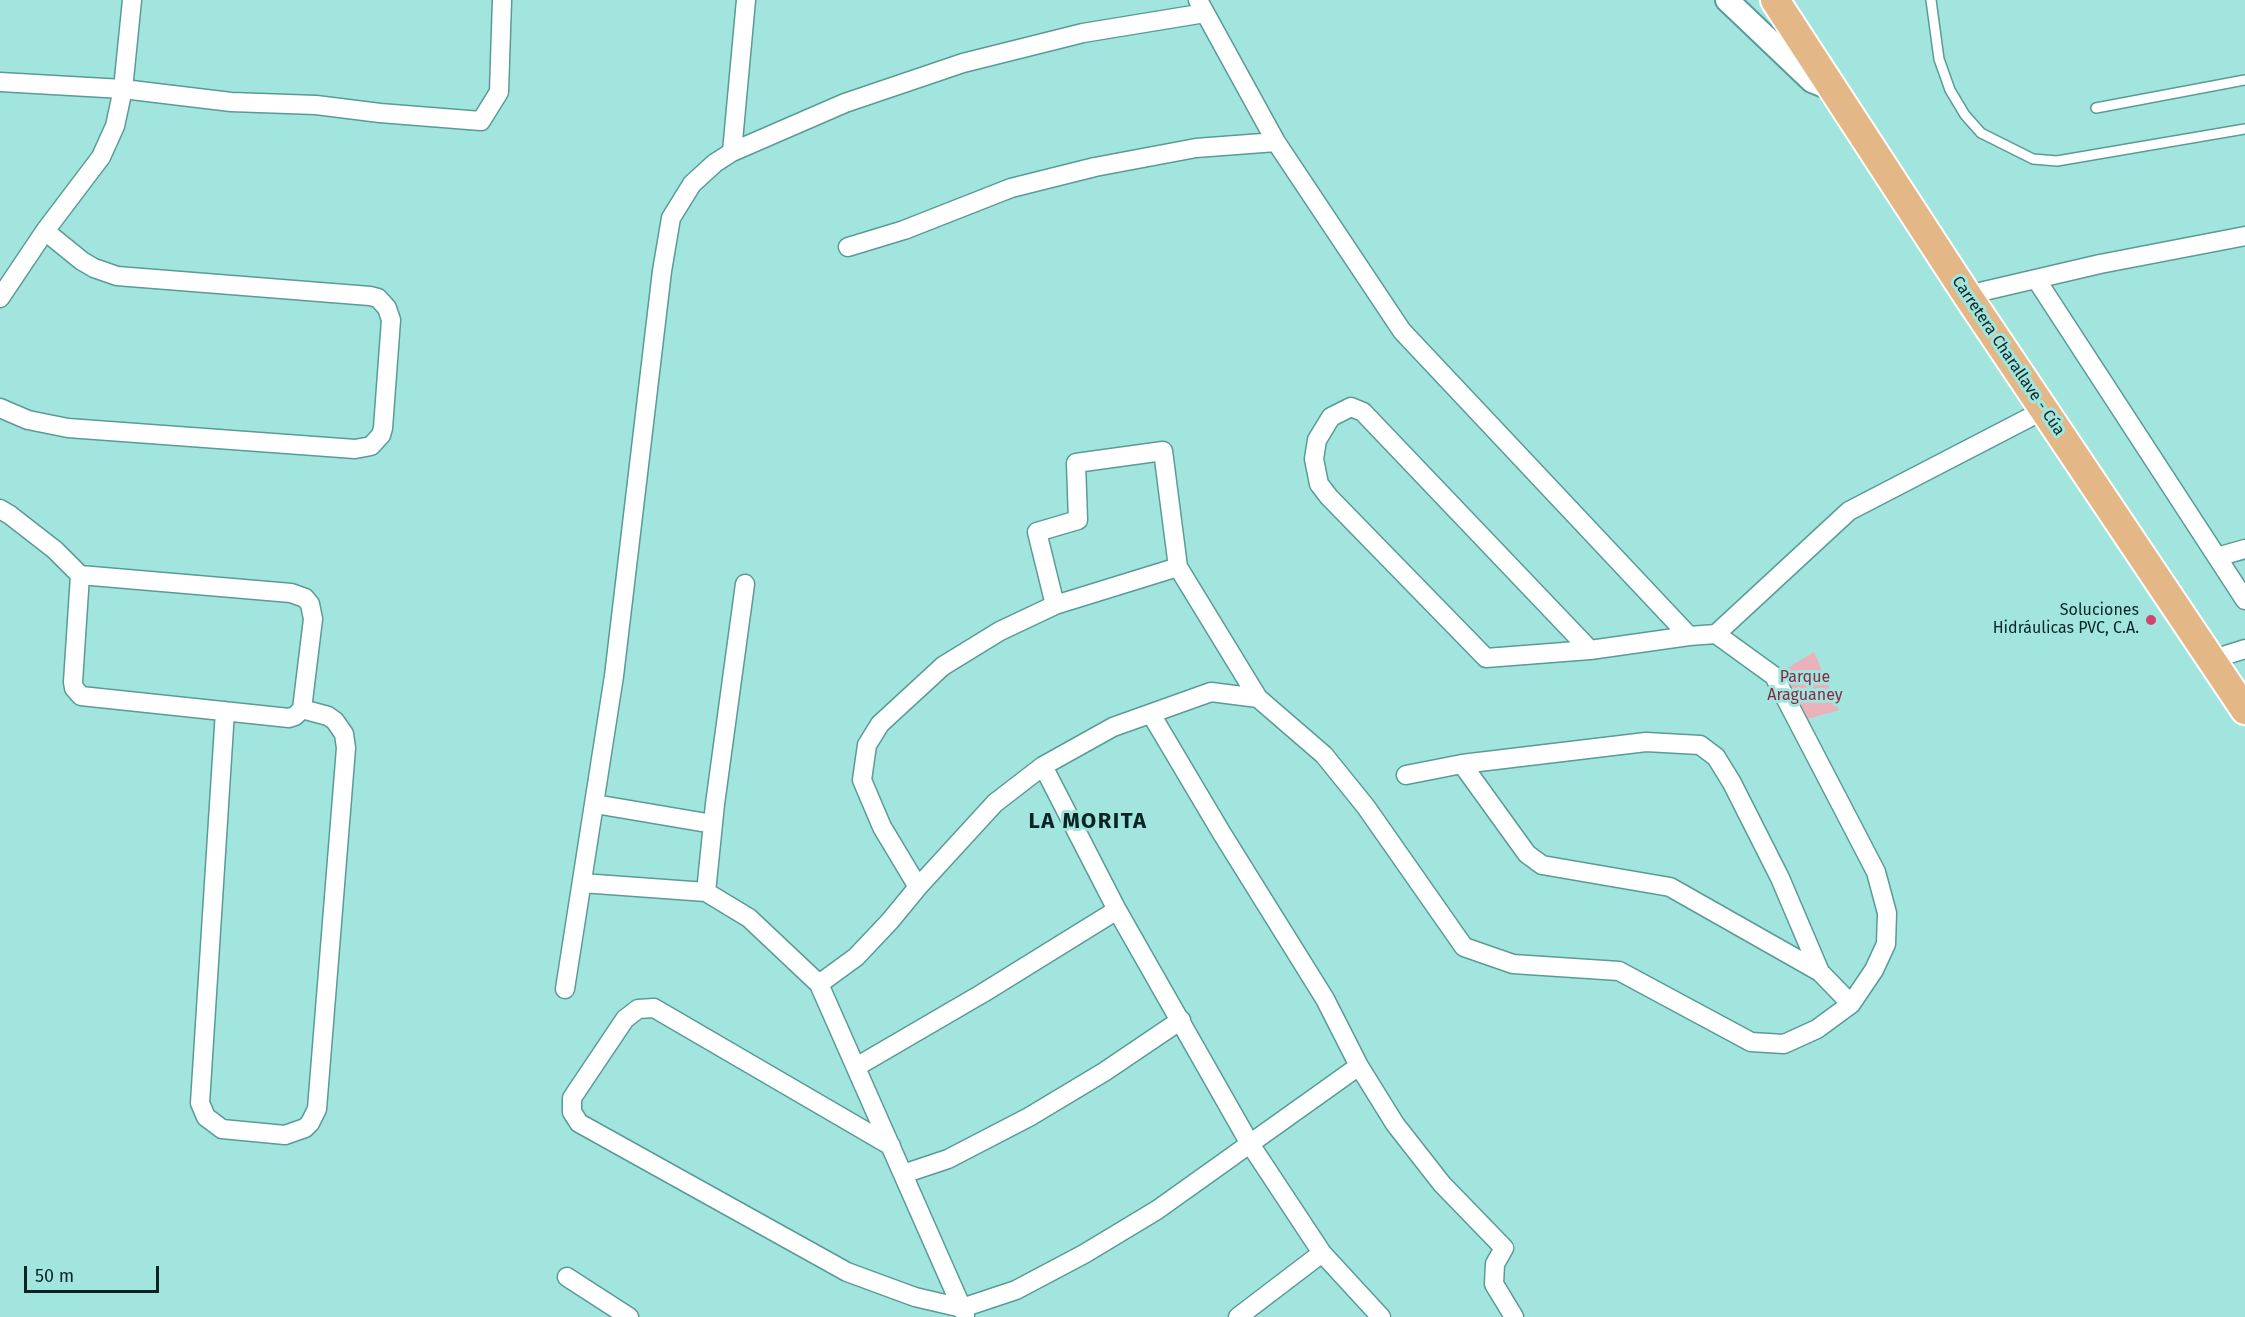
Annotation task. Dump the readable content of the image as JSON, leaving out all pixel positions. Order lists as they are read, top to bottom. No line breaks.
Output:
{"streets":{"highway":["Carretera Charallave - Cúa"]},"districts":["LA MORITA"],"parks":["Parque Araguaney"],"places":["Soluciones Hidráulicas PVC, C.A."],"scale_bar":"50 m"}
